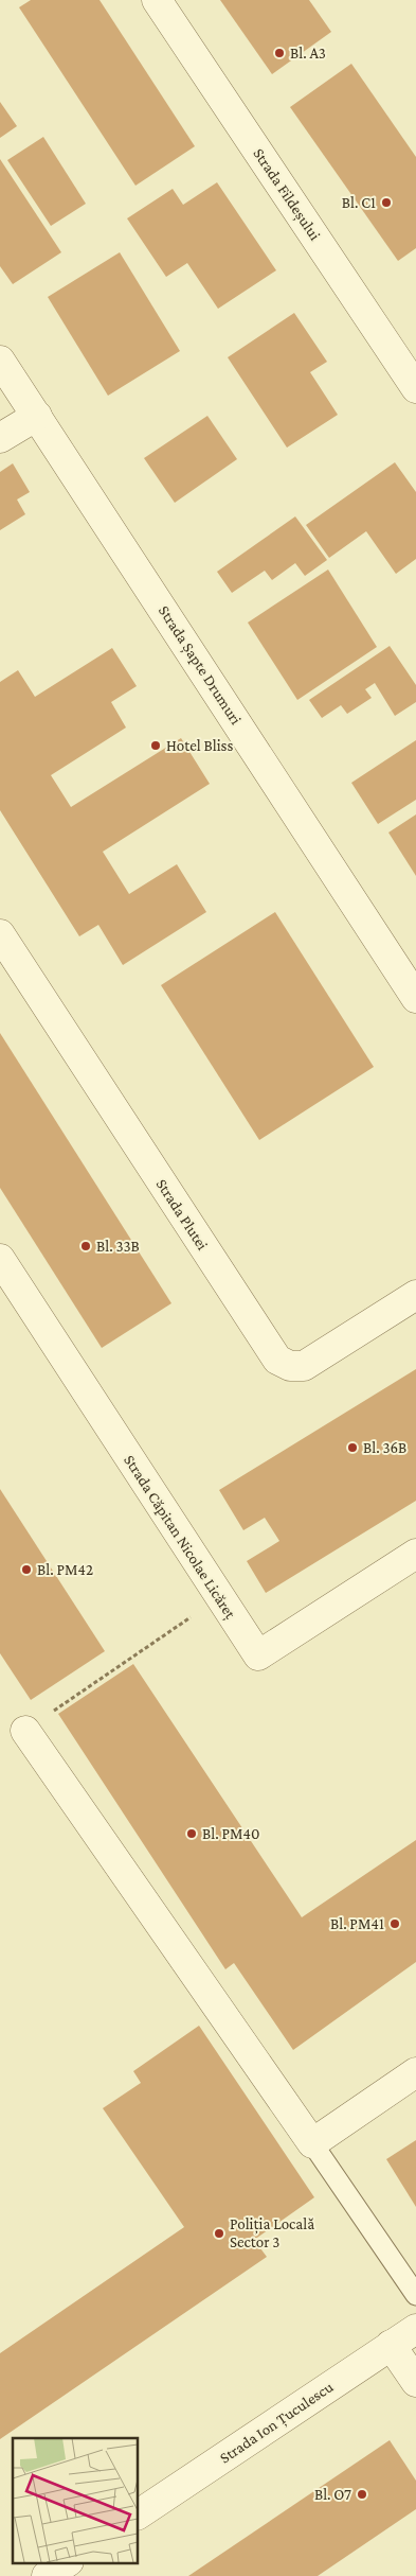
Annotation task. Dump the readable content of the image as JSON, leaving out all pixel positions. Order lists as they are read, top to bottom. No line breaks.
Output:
{"streets":{"street":["Strada Fildeșului","Strada Șapte Drumuri","Strada Plutei","Strada Căpitan Nicolae Licăreț","Strada Ion Țuculescu"]},"places":["Bl. A3","Bl. C1","Hotel Bliss","Bl. 33B","Bl. 36B","Bl. PM42","Bl. PM40","Bl. PM41","Poliția Locală Sector 3","Bl. O7"]}
